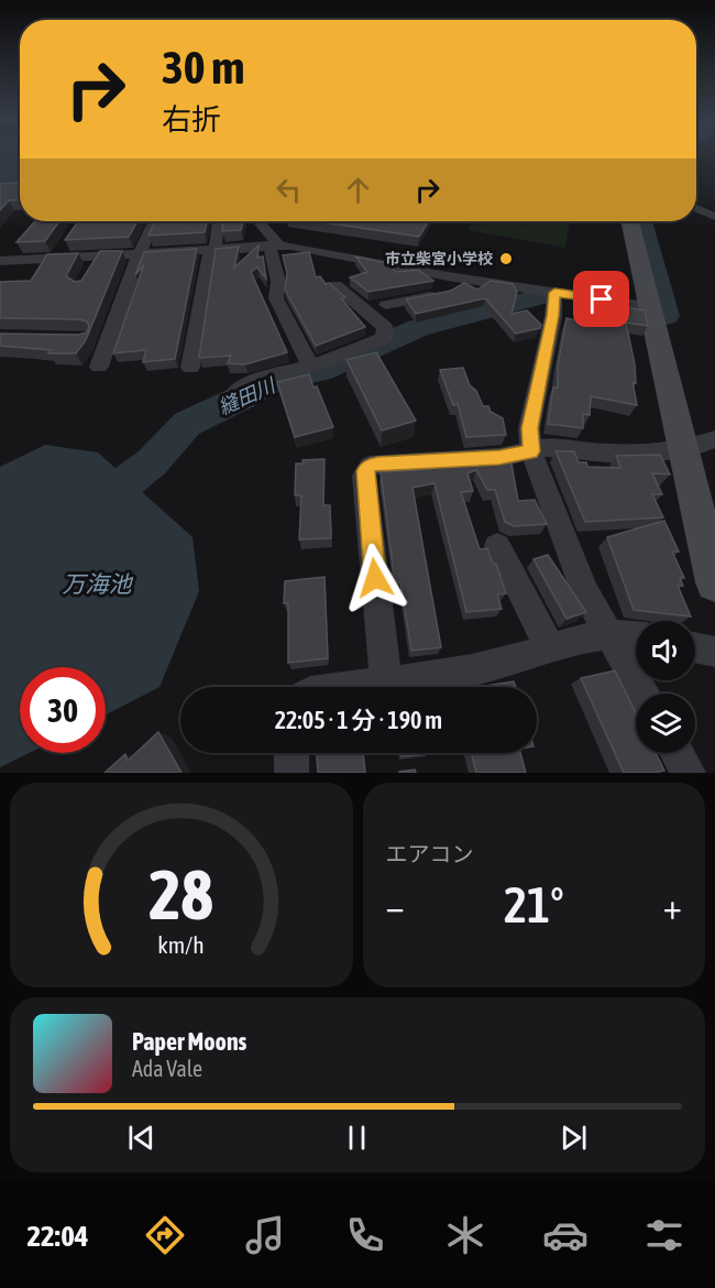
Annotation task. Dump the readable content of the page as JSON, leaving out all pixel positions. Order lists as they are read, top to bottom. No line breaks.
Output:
{"water":["縫田川","万海池"],"places":["市立柴宮小学校"],"page":{"turn":["30 m","右折"],"limit":"30","trip":"22:05 · 1 分 · 190 m","tile":"エアコン","heat":["−","21°","+"],"song":["Paper Moons","Ada Vale"],"tabs":"22:04","gauge":["28","km/h"]}}
